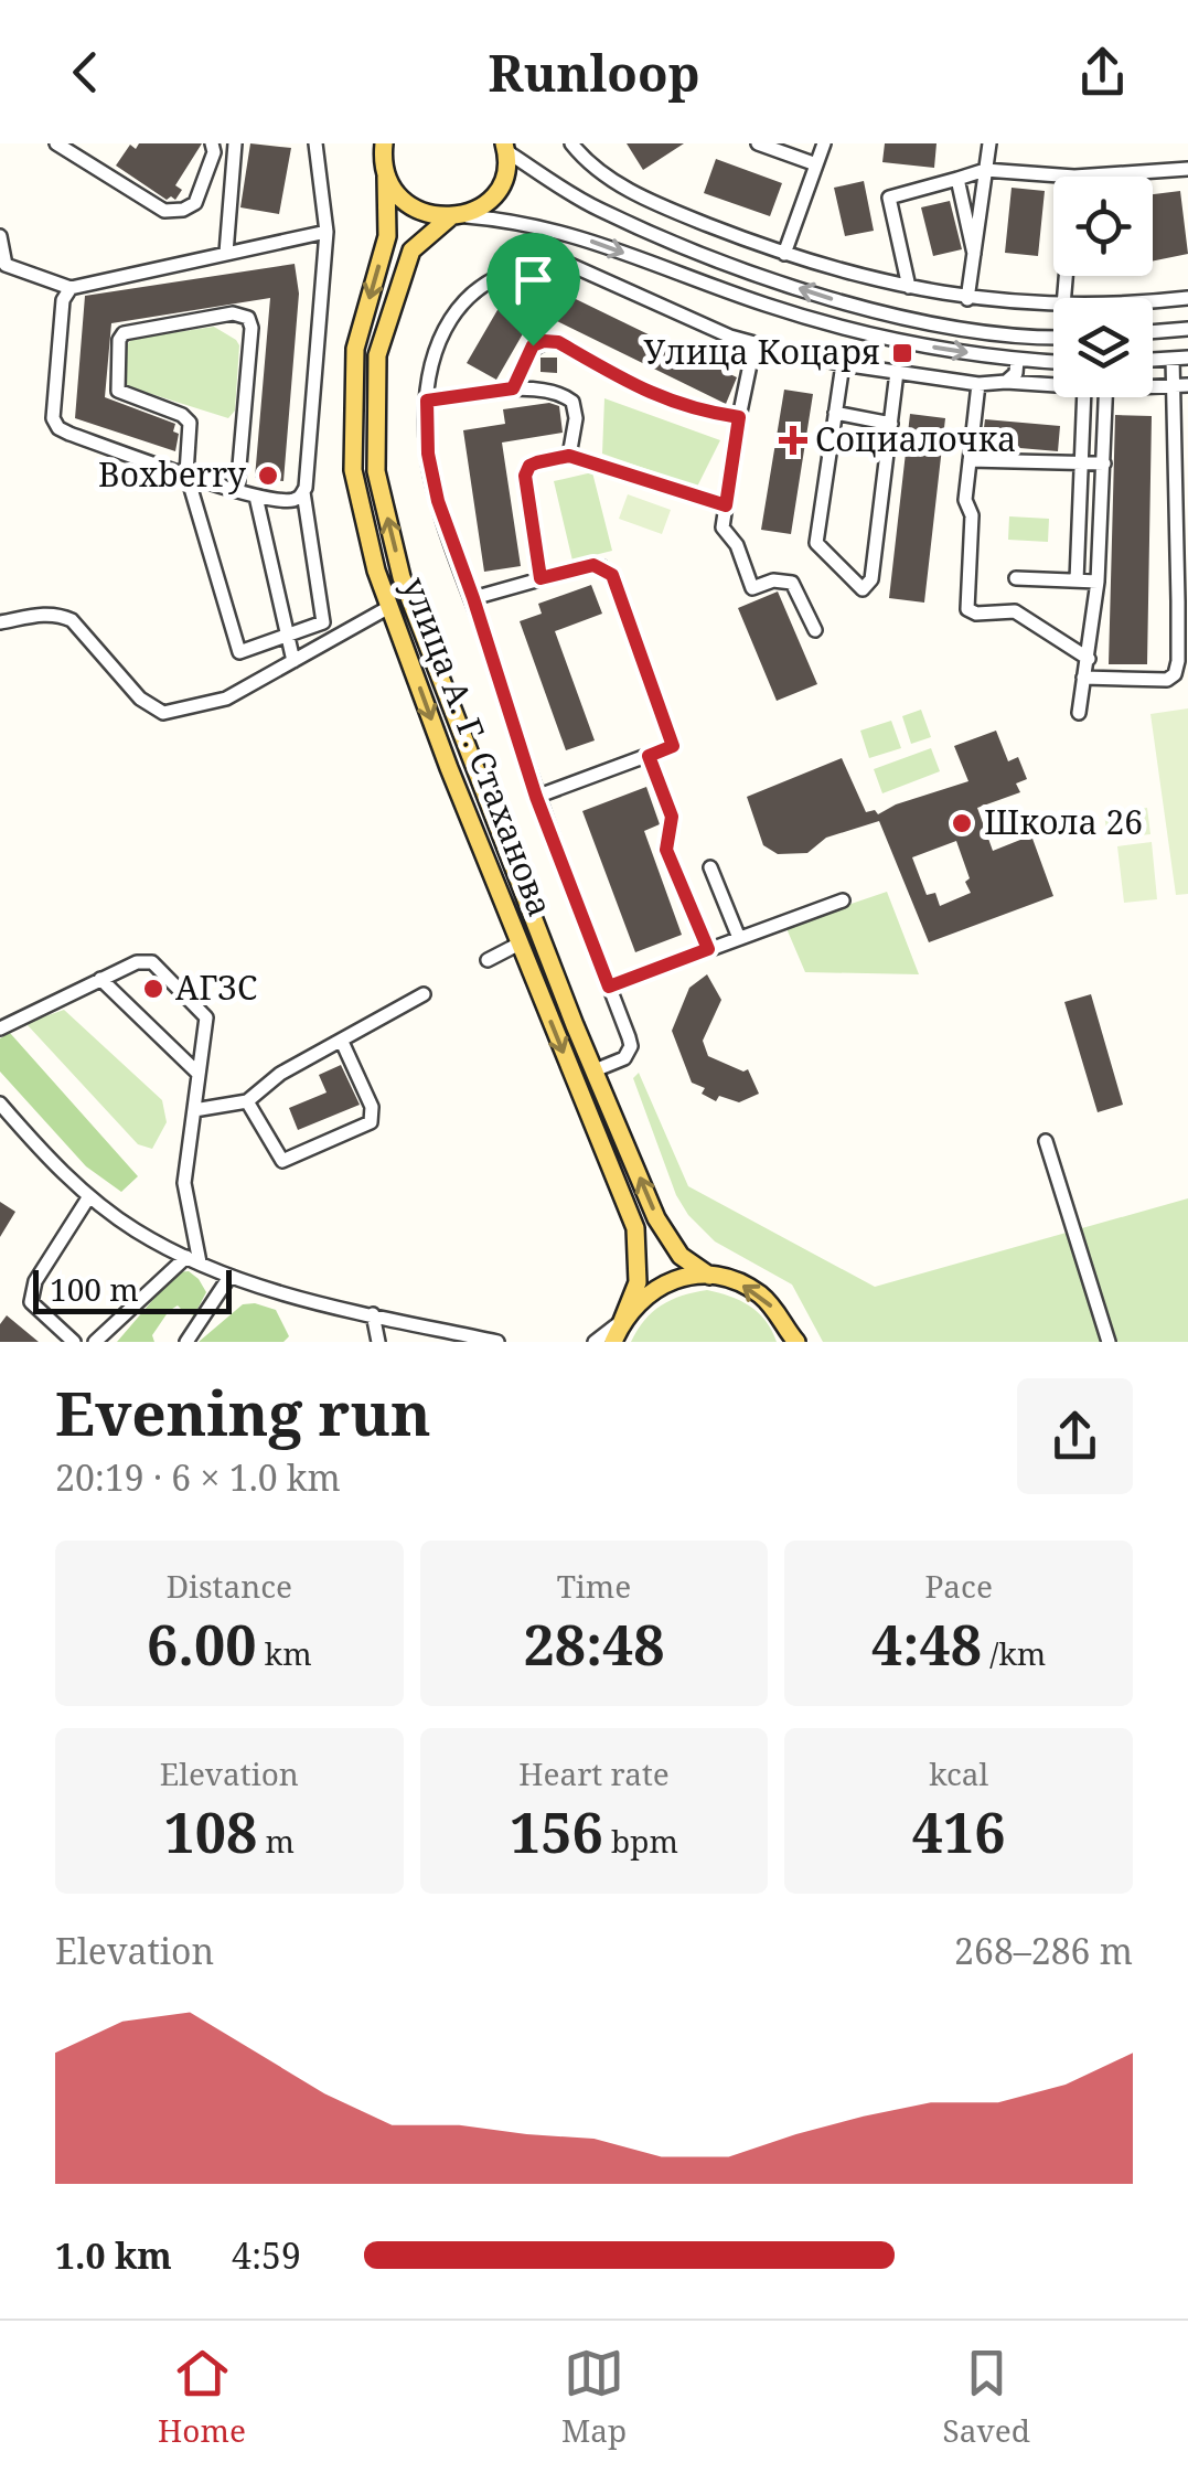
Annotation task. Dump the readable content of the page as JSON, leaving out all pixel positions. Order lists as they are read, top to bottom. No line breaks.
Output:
{"streets":{"main road":["улица А. Г. Стаханова"]},"places":{"transit":["Улица Коцаря"],"health":["Социалочка"],"other":["Boxberry","Школа 26","АГЗС"]},"scale_bar":"100 m","page":{"header":"Runloop","scale":"100 m","heading":["Evening run","20:19 · 6 × 1.0 km"],"stats":[["Distance","6.00 km"],["Time","28:48"],["Pace","4:48 /km"],["Elevation","108 m"],["Heart rate","156 bpm"],["kcal","416"]],"chart":["Elevation","268–286 m"],"list":[{"name":"1.0 km","note":"4:59"}],"tabs":["Home","Map","Saved"]}}
